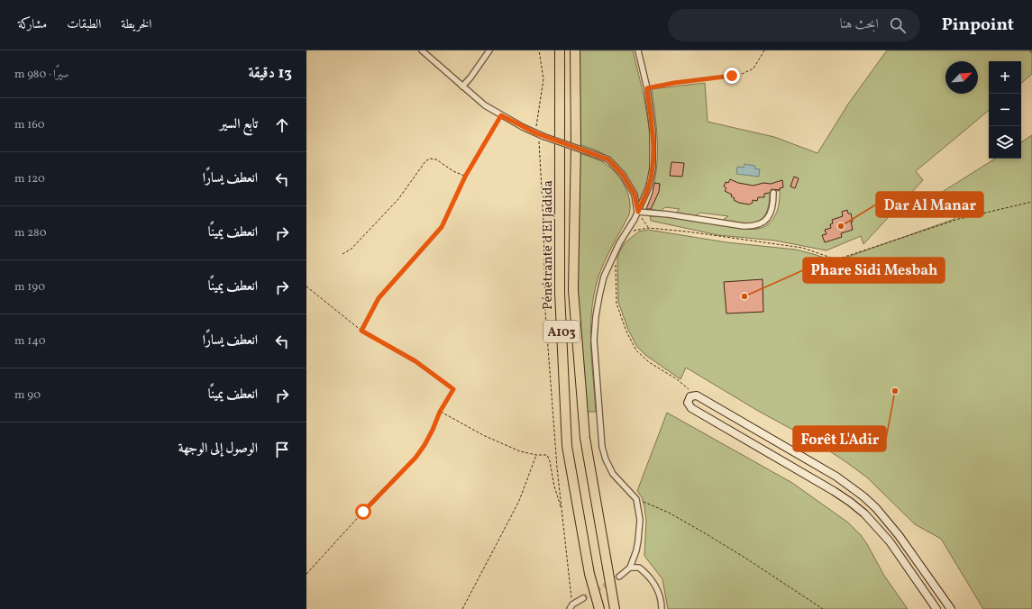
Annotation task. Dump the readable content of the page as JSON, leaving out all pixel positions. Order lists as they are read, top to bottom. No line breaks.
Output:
{"streets":{"highway":["Pénétrante d'El Jadida","A103"]},"places":["Dar Al Manar","Phare Sidi Mesbah","Forêt L'Adir"],"north":"top right","page":{"header":"Pinpoint","search":"ابحث هنا","nav":["الخريطة","الطبقات","مشاركة"],"heading":["13 دقيقة","سيرًا · 980 m"],"map_buttons":["+","−"],"list":[["تابع السير","160 m"],["انعطف يسارًا","120 m"],["انعطف يمينًا","280 m"],["انعطف يمينًا","190 m"],["انعطف يسارًا","140 m"],["انعطف يمينًا","90 m"],"الوصول إلى الوجهة"]}}
